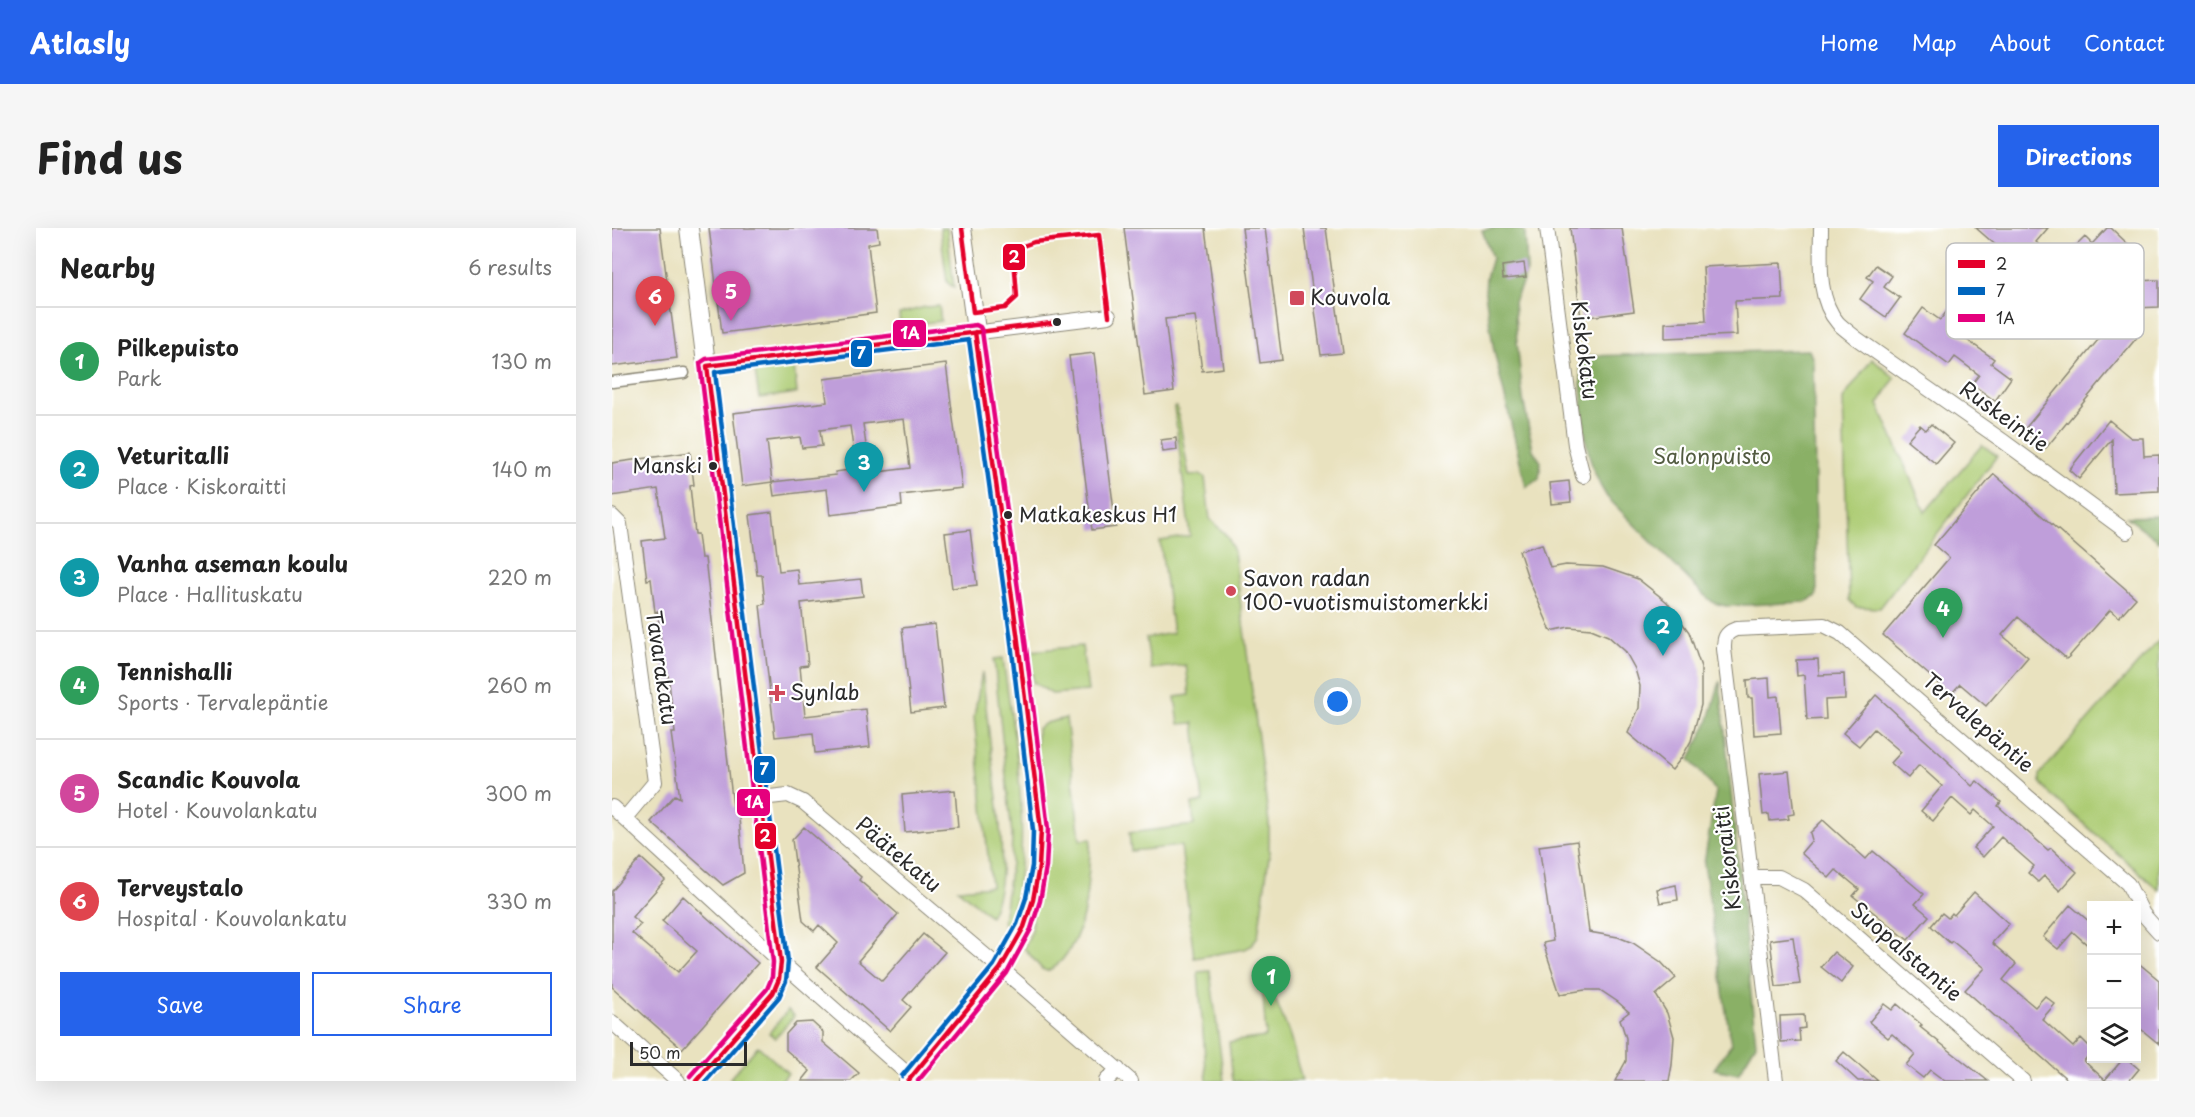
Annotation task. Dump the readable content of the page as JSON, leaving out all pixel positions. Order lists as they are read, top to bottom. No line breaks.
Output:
{"streets":{"street":["Kiskokatu","Ruskeintie","Tavarakatu","Tervalepäntie","Päätekatu","Kiskoraitti","Suopalstantie"]},"crossings":[["Tervalepäntie","Kiskoraitti"],["Kiskoraitti","Suopalstantie"]],"parks":["Salonpuisto"],"places":{"transit":["Kouvola"],"other":["Manski","Matkakeskus H1","Savon radan 100-vuotismuistomerkki"],"health":["Synlab"]},"lines":["transit line 2","transit line 1A","transit line 7"],"legend":["2","7","1A"],"scale_bar":"50 m","page":{"header":"Atlasly","nav":["Home","Map","About","Contact"],"title":"Find us","buttons":["Directions",["Save","Share"]],"heading":["Nearby","6 results"],"pins":["5","6","3","4","2","1"],"list":[{"mark":"1","name":"Pilkepuisto","note":"Park","value":"130 m"},{"mark":"2","name":"Veturitalli","note":"Place · Kiskoraitti","value":"140 m"},{"mark":"3","name":"Vanha aseman koulu","note":"Place · Hallituskatu","value":"220 m"},{"mark":"4","name":"Tennishalli","note":"Sports · Tervalepäntie","value":"260 m"},{"mark":"5","name":"Scandic Kouvola","note":"Hotel · Kouvolankatu","value":"300 m"},{"mark":"6","name":"Terveystalo","note":"Hospital · Kouvolankatu","value":"330 m"}],"map_buttons":["+","−"],"scale":"50 m"}}
